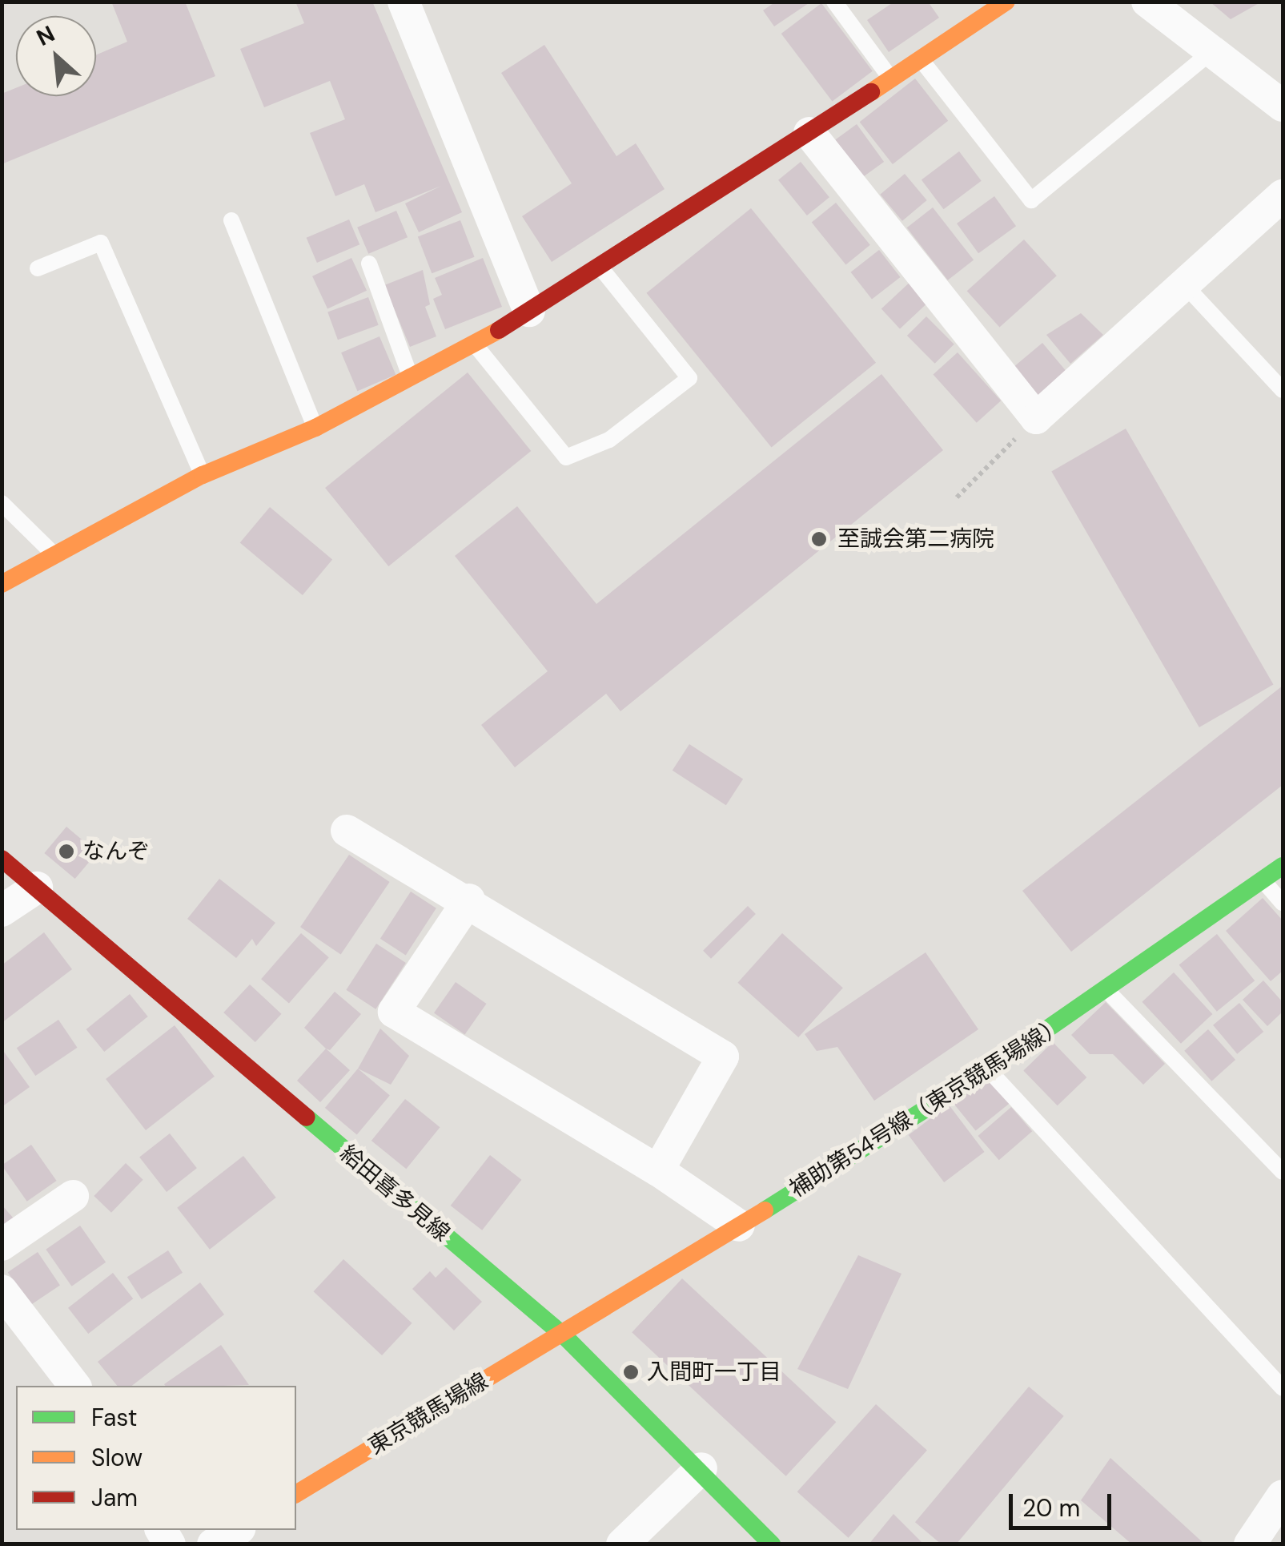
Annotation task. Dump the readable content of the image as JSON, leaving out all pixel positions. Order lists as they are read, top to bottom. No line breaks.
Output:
{"streets":{"street":["補助第54号線（東京競馬場線）","給田喜多見線","東京競馬場線"]},"crossings":[["補助第54号線（東京競馬場線）","給田喜多見線"],["補助第54号線（東京競馬場線）","東京競馬場線"],["給田喜多見線","東京競馬場線"]],"places":["至誠会第二病院","なんぞ","入間町一丁目"],"legend":["Fast","Slow","Jam"],"scale_bar":"20 m","north":"top left"}
